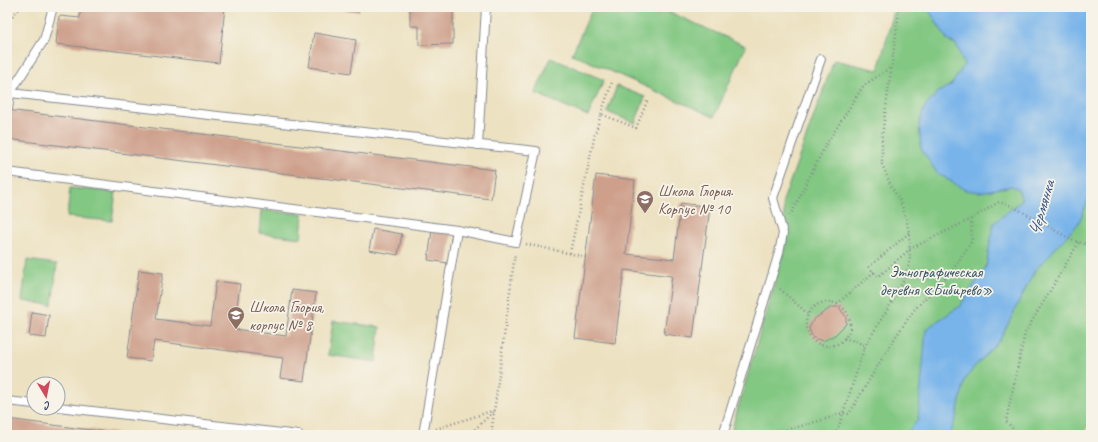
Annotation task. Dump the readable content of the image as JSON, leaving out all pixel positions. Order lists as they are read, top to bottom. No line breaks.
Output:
{"water":["Чермянка"],"parks":["Этнографическая деревня «Бибирево»"],"places":{"school or university":["Школа Глория. Корпус № 10","Школа Глория, корпус № 8"]},"north":"bottom"}
